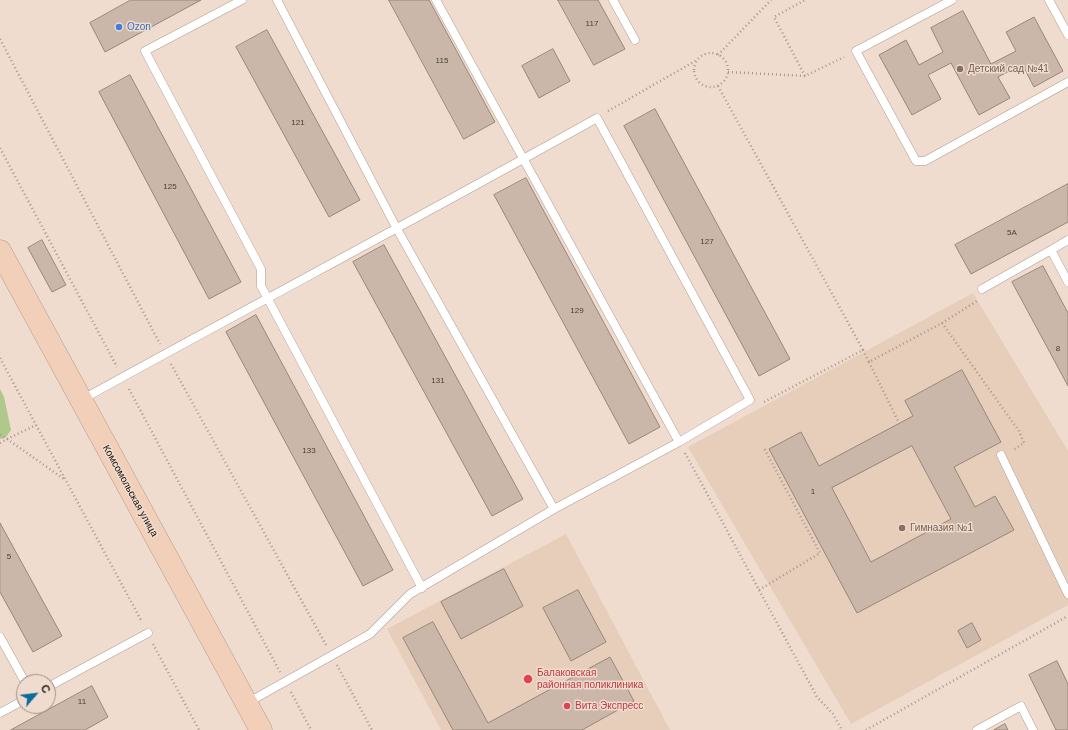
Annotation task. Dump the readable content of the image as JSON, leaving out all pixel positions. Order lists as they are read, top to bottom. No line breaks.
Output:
{"streets":{"main road":["Комсомольская улица"]},"places":["Ozon","Детский сад №41","Гимназия №1","Балаковская районная поликлиника","Вита Экспресс"],"house_numbers":["117","115","121","125","5А","127","129","8","131","133","1","5","11"],"north":"top right"}
